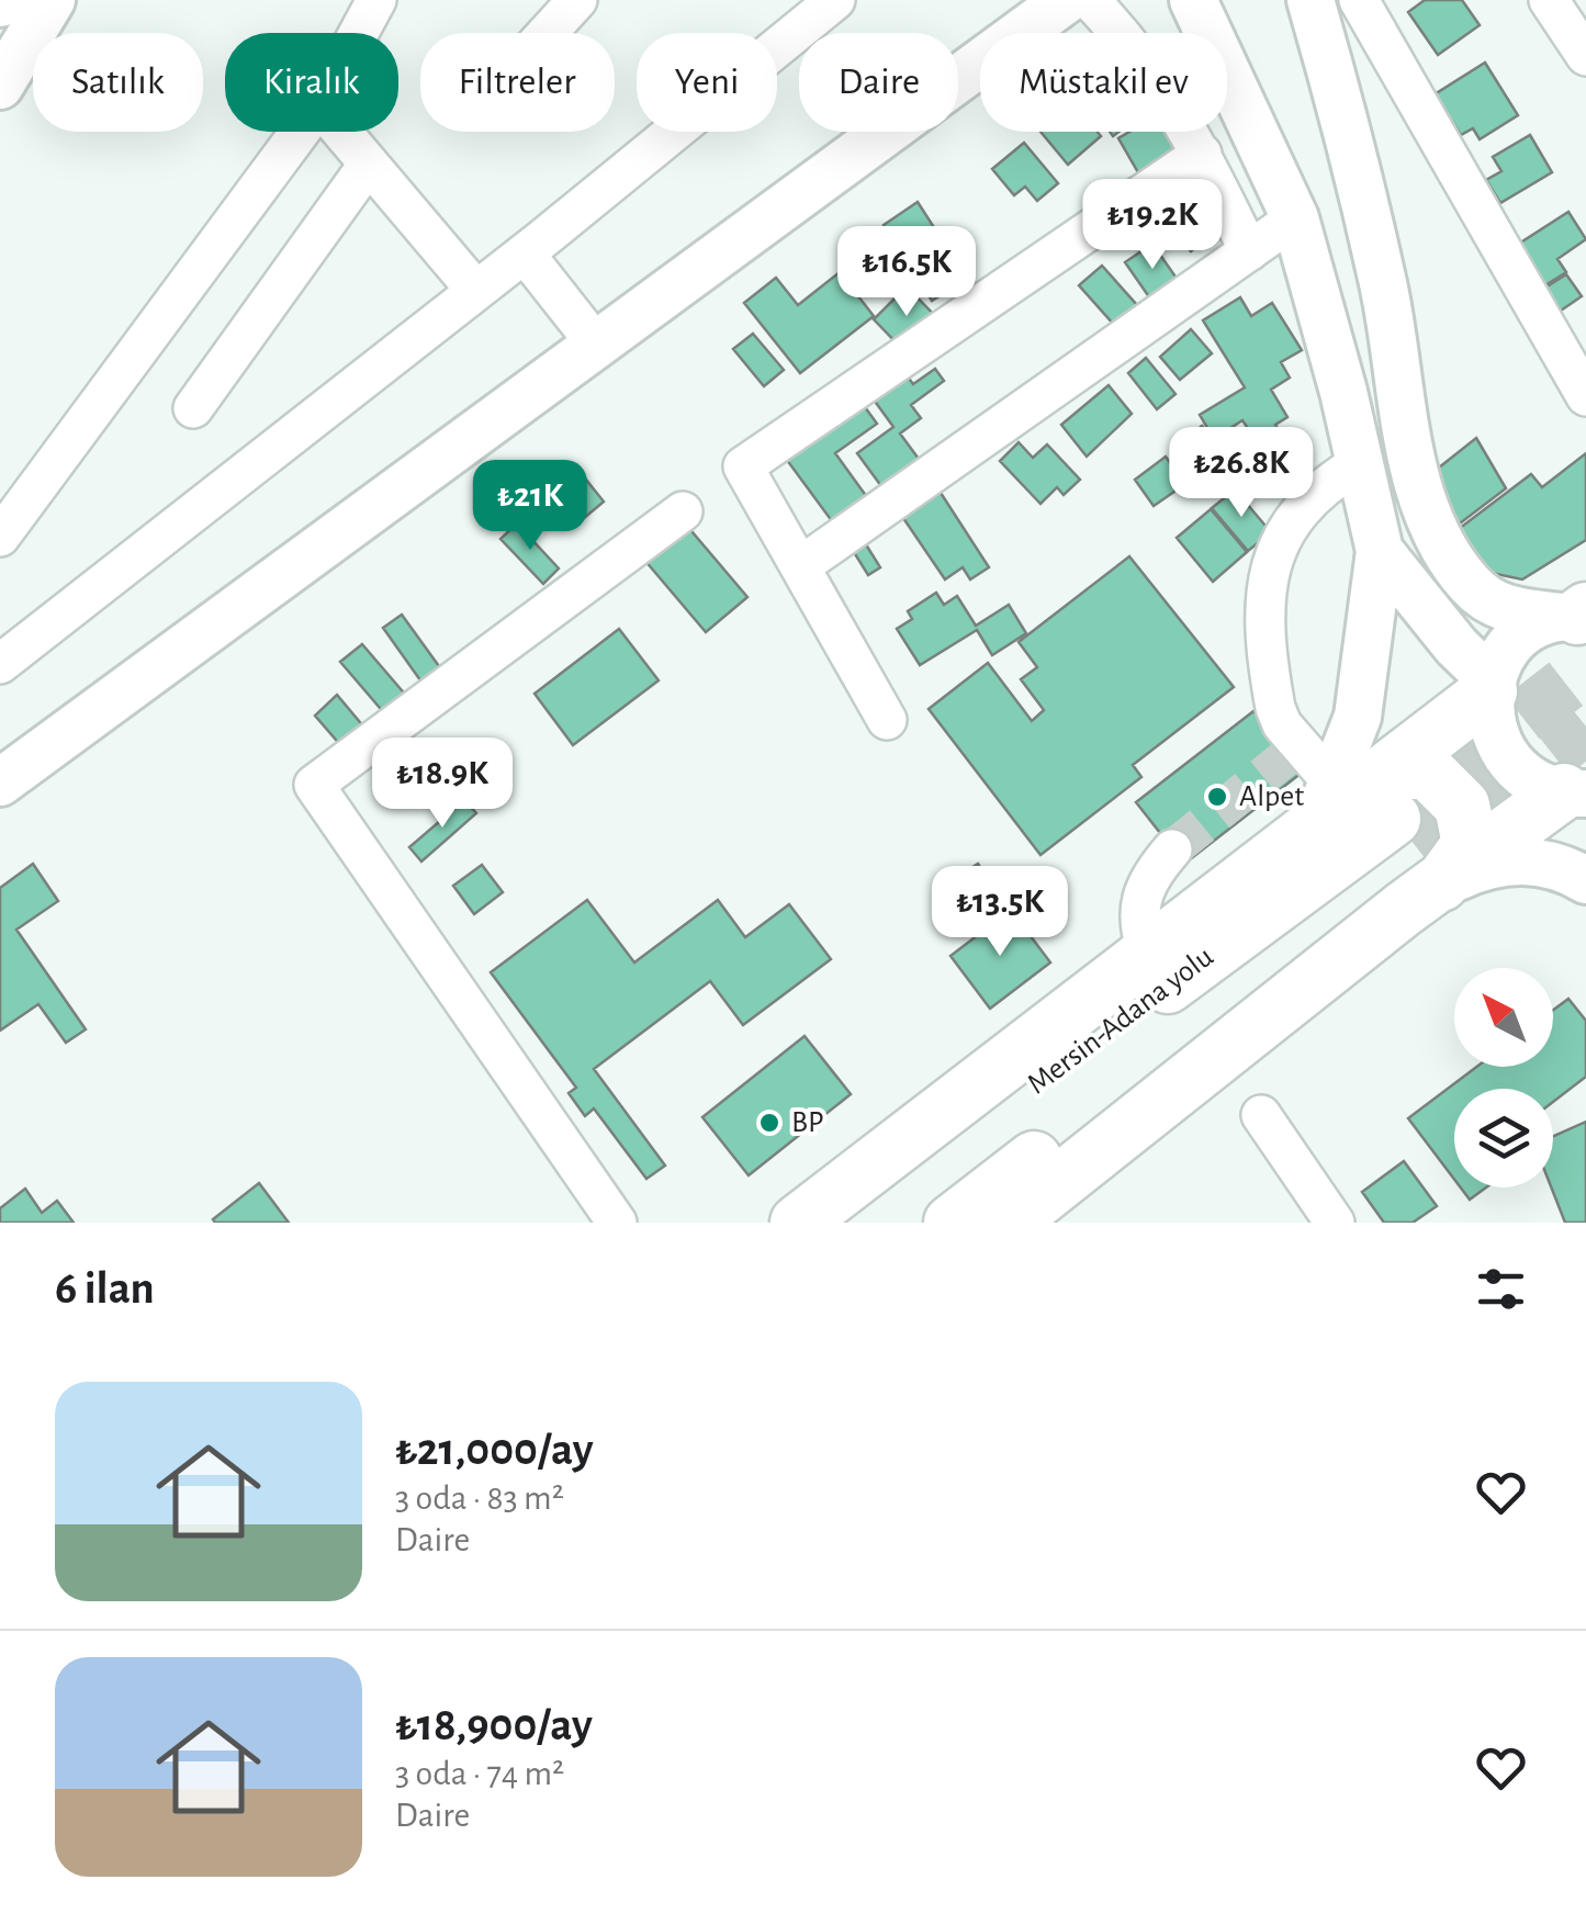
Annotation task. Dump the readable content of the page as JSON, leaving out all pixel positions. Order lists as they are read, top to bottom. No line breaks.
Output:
{"streets":{"highway":["Mersin-Adana yolu"]},"places":["Alpet","BP"],"north":"top left","page":{"chip":["Satılık","Kiralık","Filtreler","Yeni","Daire","Müstakil ev"],"price":["₺19.2K","₺16.5K","₺26.8K","₺21K","₺18.9K","₺13.5K"],"heading":"6 ilan","list":[{"name":"₺21,000/ay","note":"3 oda · 83 m² · Daire"},{"name":"₺18,900/ay","note":"3 oda · 74 m² · Daire"}]}}
